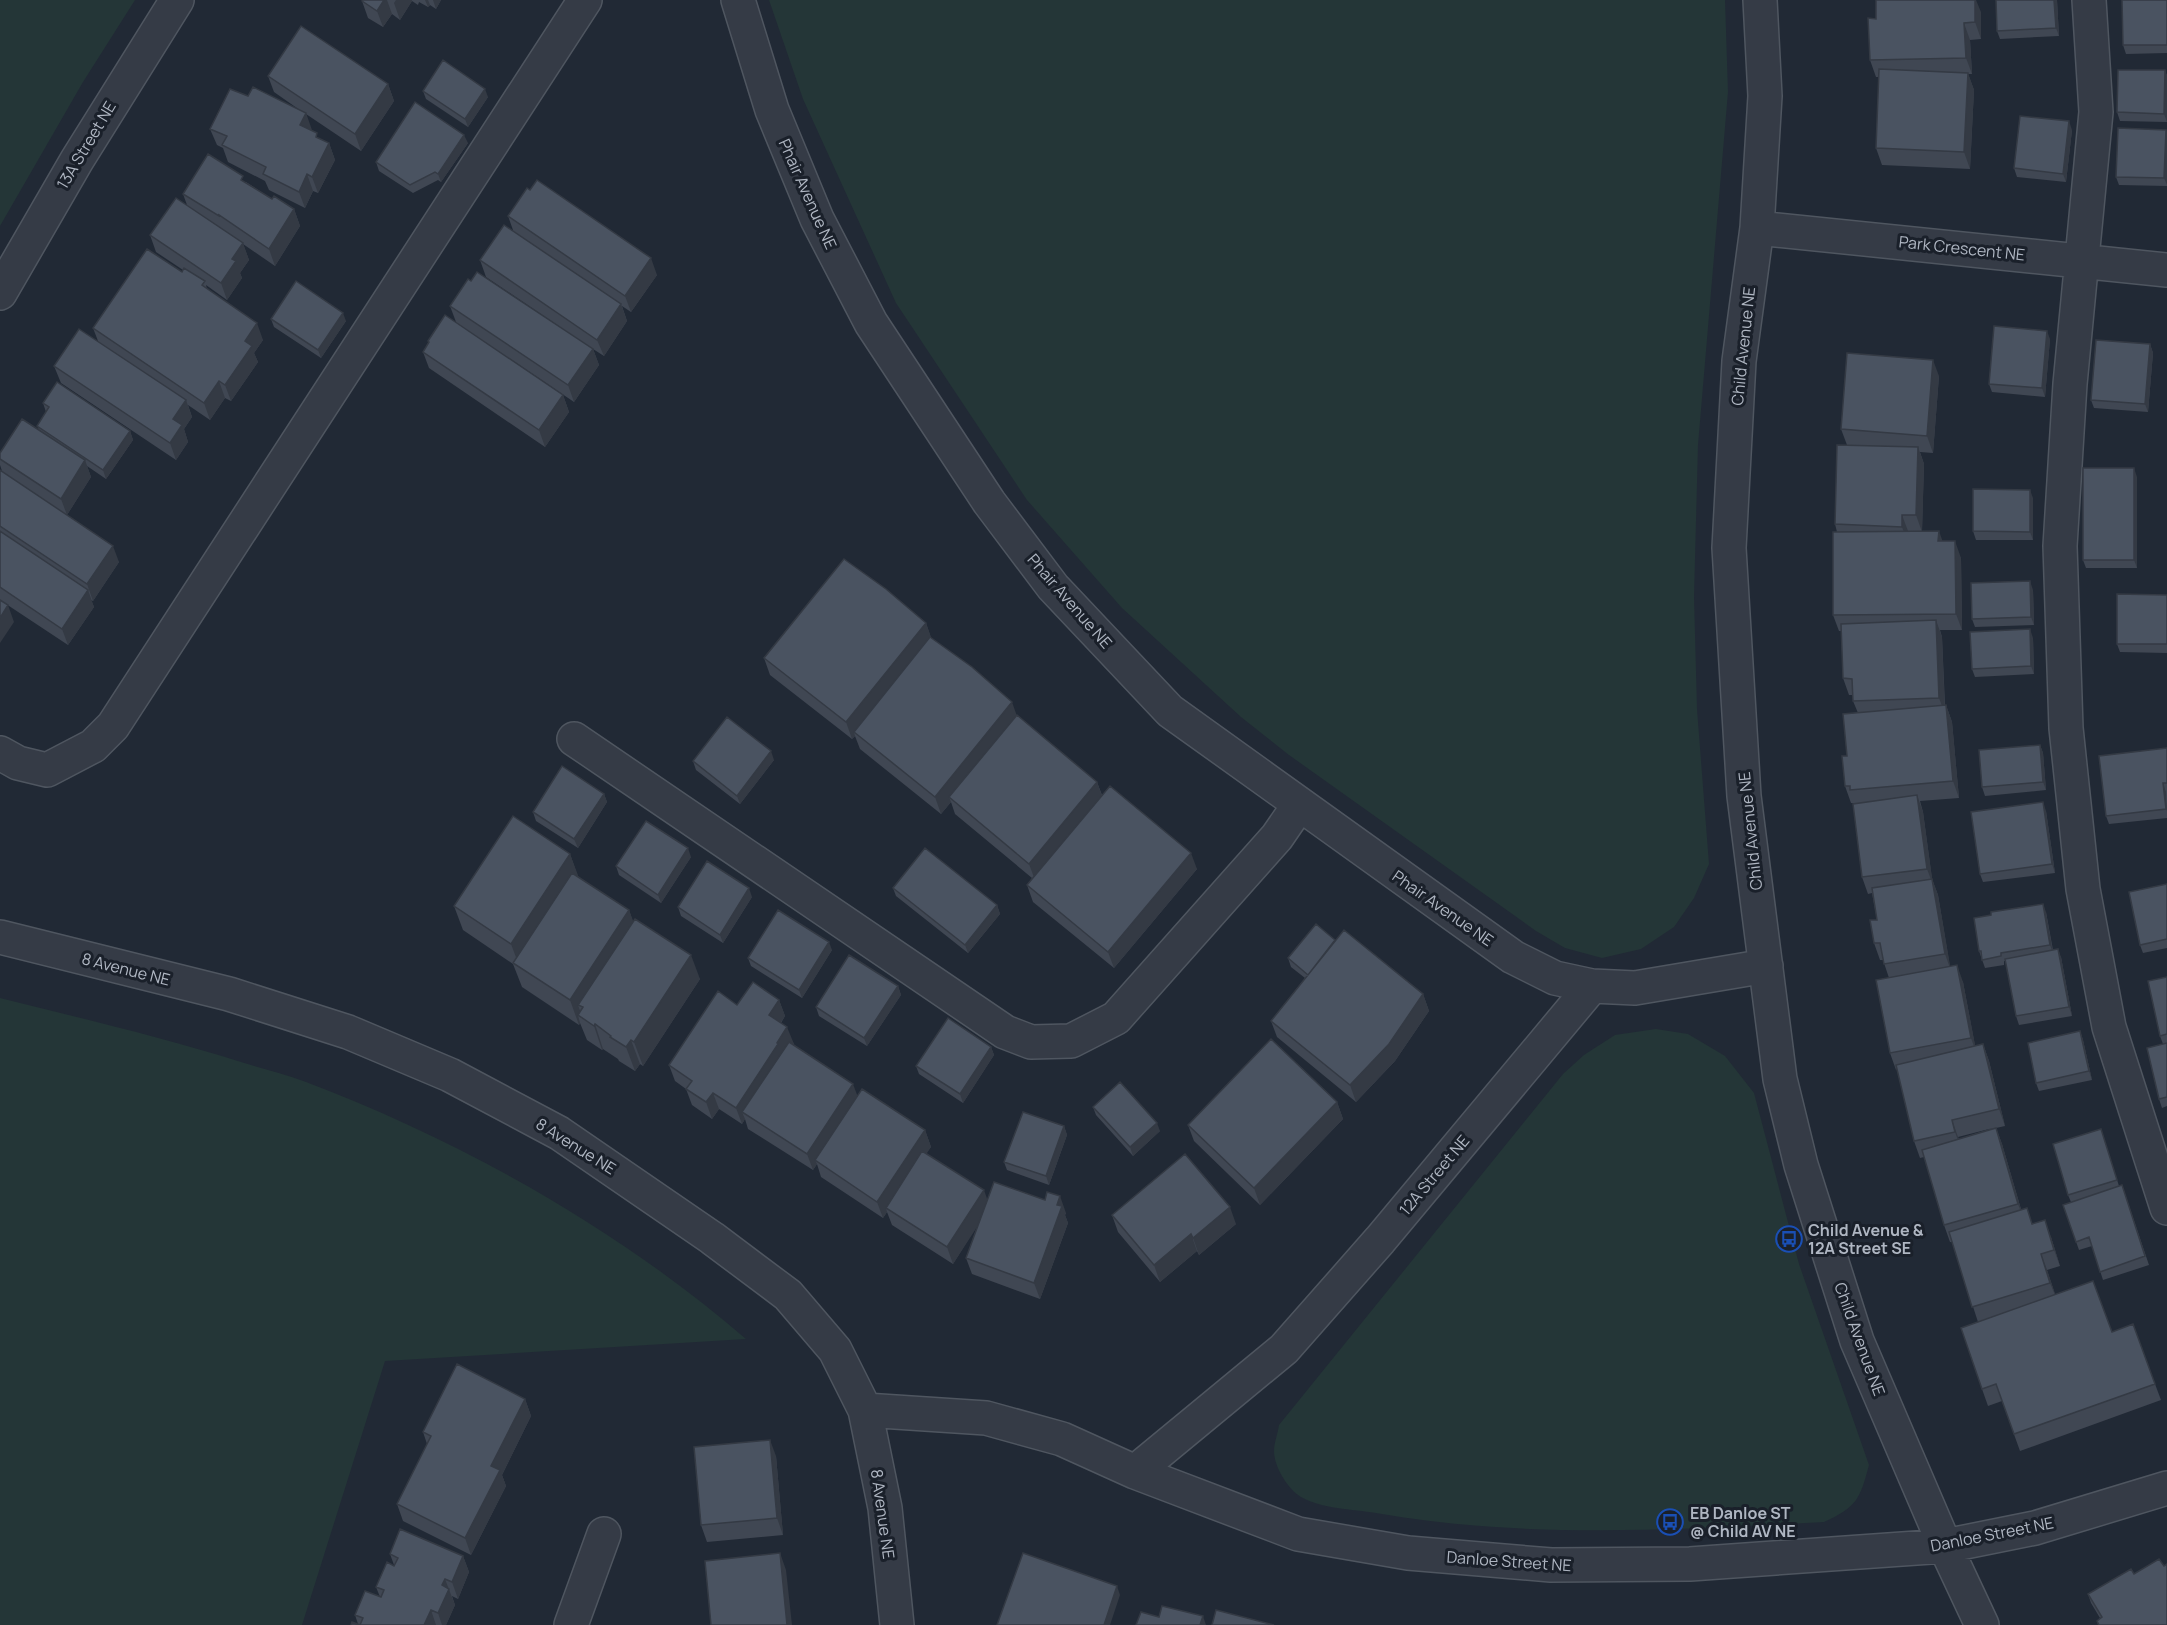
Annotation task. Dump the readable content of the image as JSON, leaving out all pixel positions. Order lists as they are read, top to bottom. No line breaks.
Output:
{"streets":{"street":["13A Street NE","Phair Avenue NE","Park Crescent NE","Child Avenue NE","8 Avenue NE","12A Street NE","Danloe Street NE"]},"crossings":[["Phair Avenue NE","12A Street NE"],["Park Crescent NE","Child Avenue NE"],["Child Avenue NE","Danloe Street NE"],["8 Avenue NE","Danloe Street NE"],["12A Street NE","Danloe Street NE"]],"places":{"bus stop":["Child Avenue & 12A Street SE","EB Danloe ST @ Child AV NE"]}}
